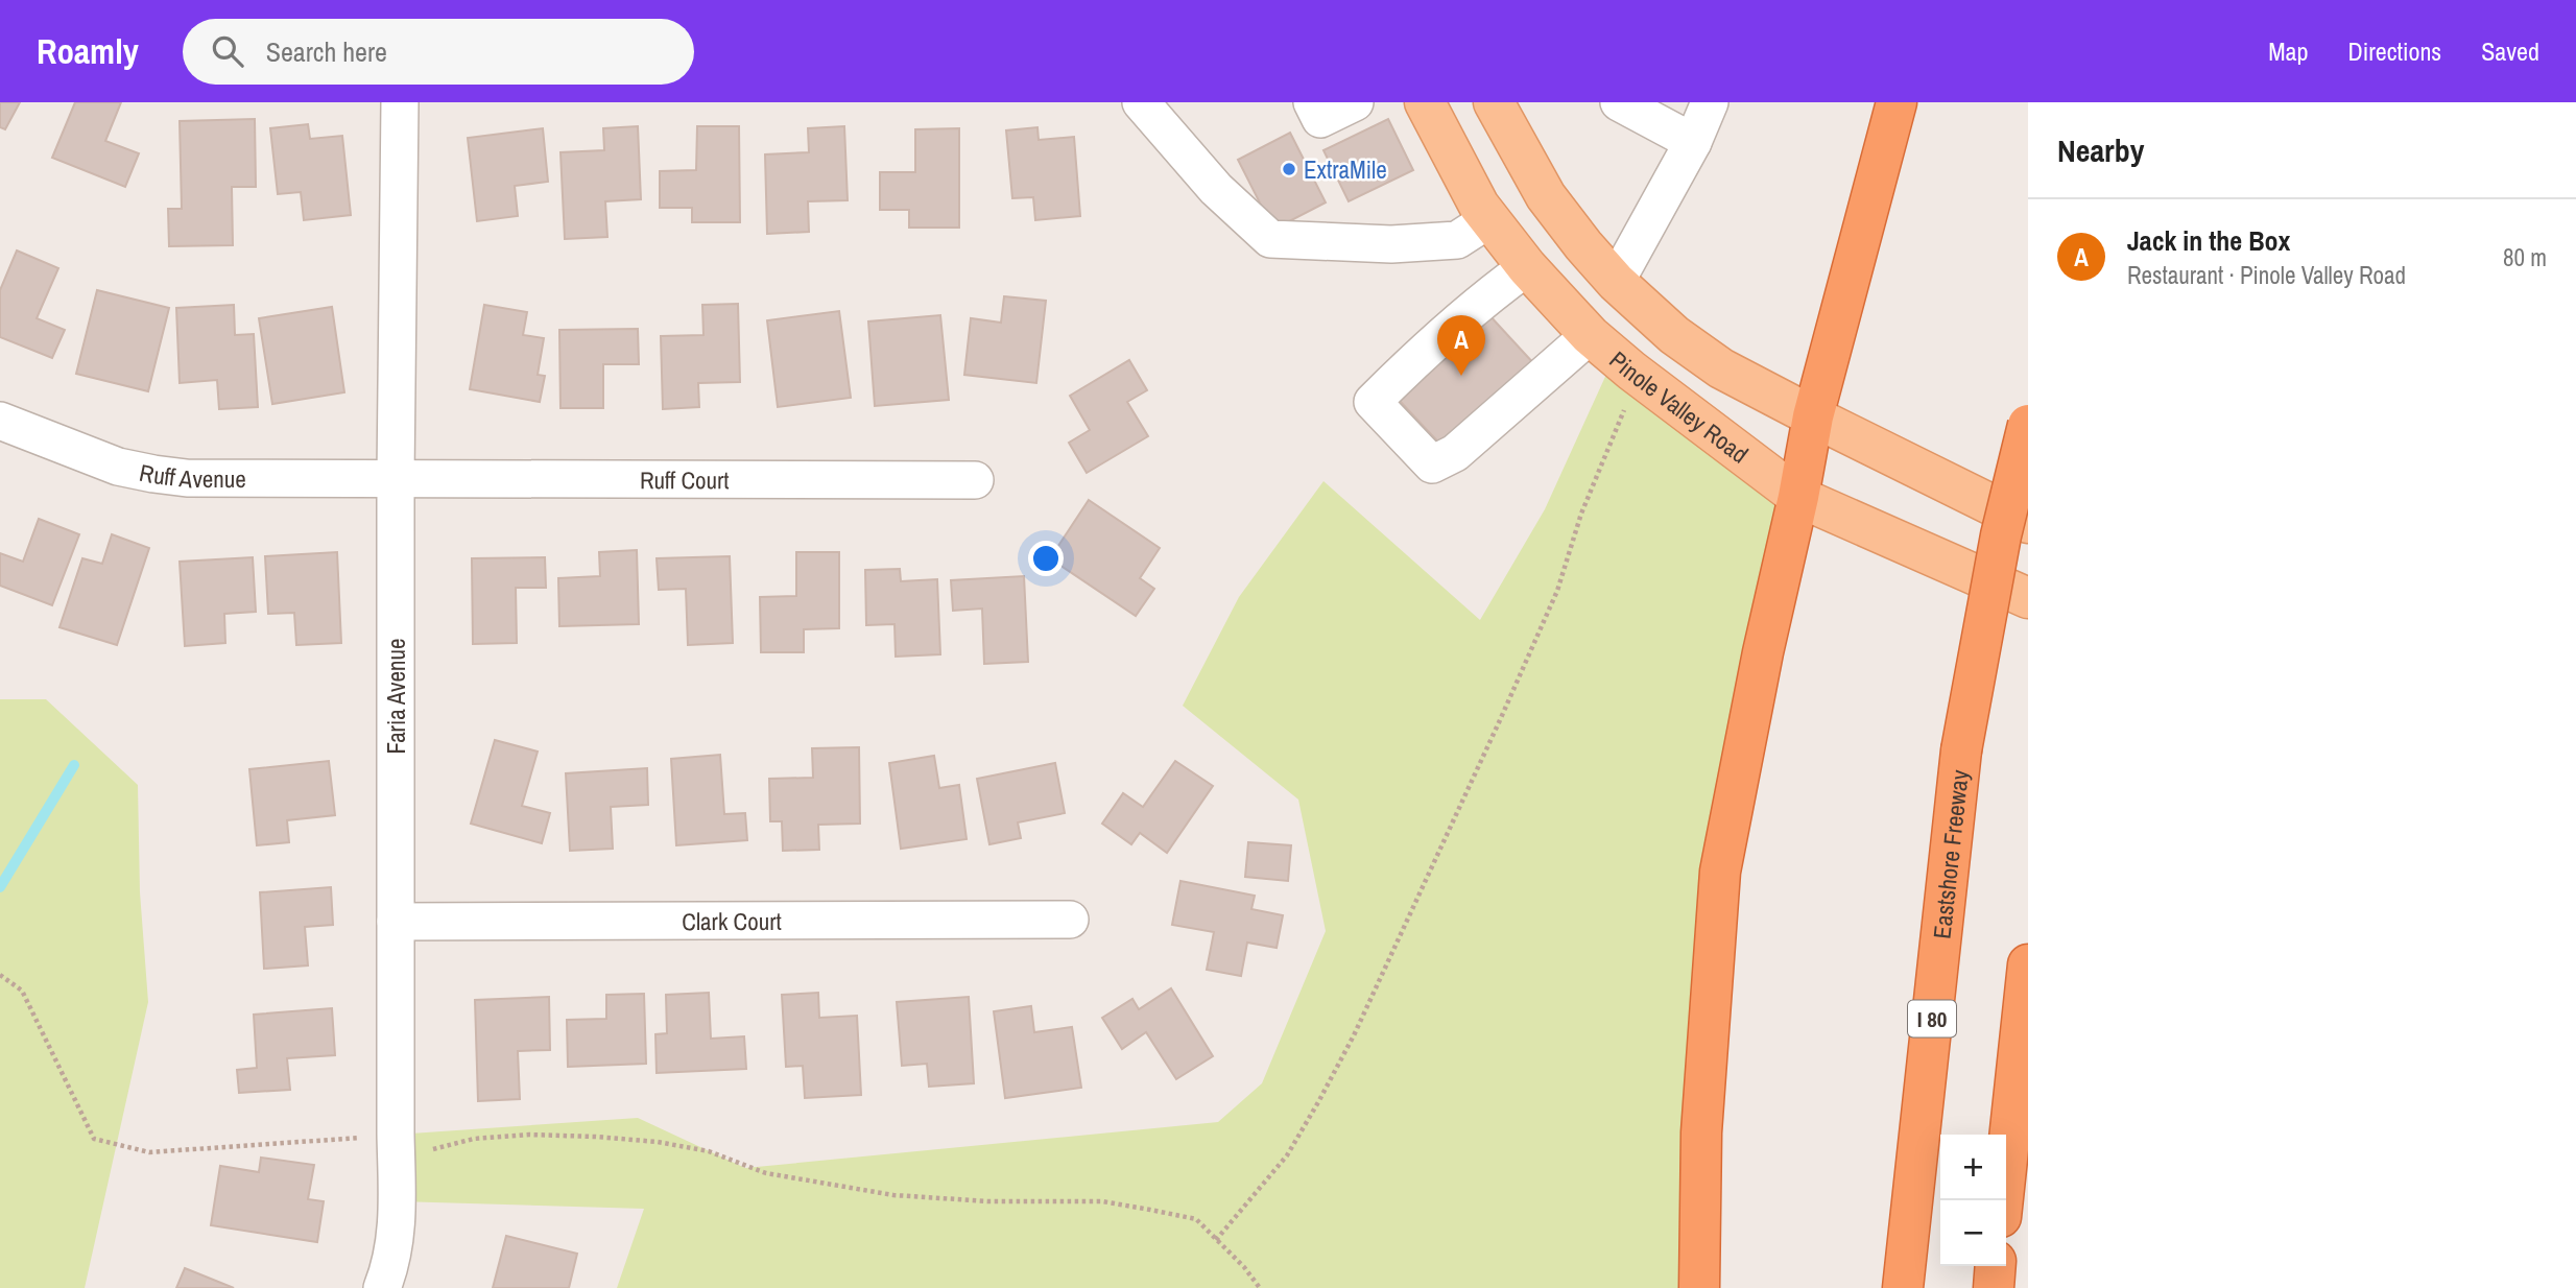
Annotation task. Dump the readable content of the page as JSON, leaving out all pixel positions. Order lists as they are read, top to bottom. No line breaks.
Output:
{"streets":{"highway":["Eastshore Freeway","I 80"],"main road":["Pinole Valley Road"],"street":["Ruff Avenue","Ruff Court","Faria Avenue","Clark Court"]},"crossings":[["Ruff Avenue","Ruff Court"],["Ruff Avenue","Faria Avenue"],["Ruff Court","Faria Avenue"],["Faria Avenue","Clark Court"]],"places":["ExtraMile"],"page":{"header":"Roamly","search":"Search here","nav":["Map","Directions","Saved"],"heading":"Nearby","list":[{"mark":"A","name":"Jack in the Box","note":"Restaurant · Pinole Valley Road","value":"80 m"}],"pins":"A","map_buttons":["+","−"]}}
